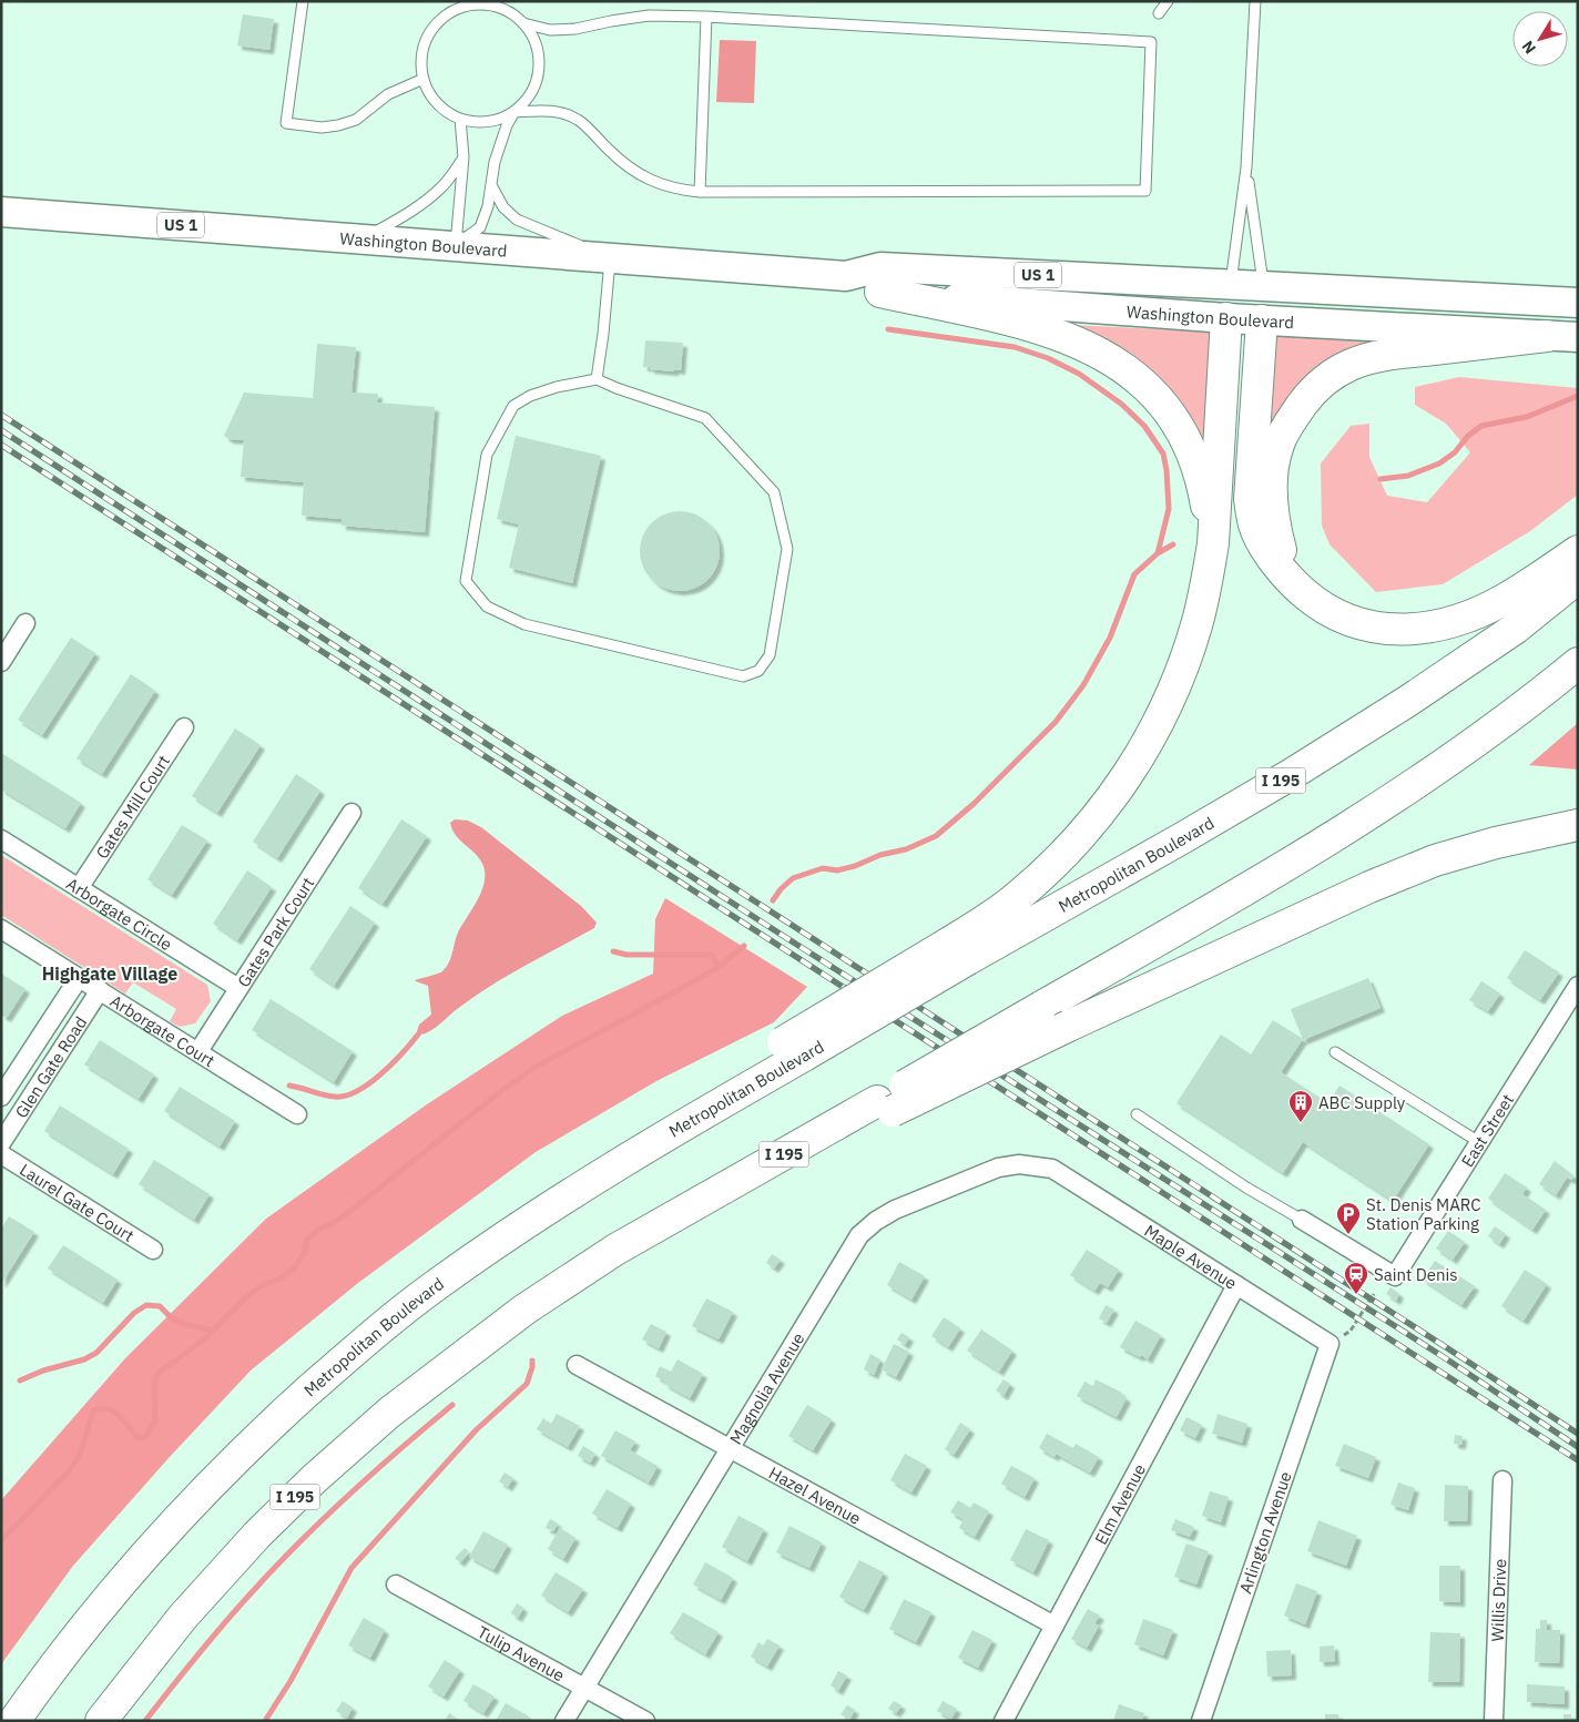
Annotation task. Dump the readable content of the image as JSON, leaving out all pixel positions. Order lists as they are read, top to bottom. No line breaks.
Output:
{"streets":{"highway":["I 195","Metropolitan Boulevard"],"main road":["US 1","Washington Boulevard"],"street":["Gates Mill Court","Arborgate Circle","Gates Park Court","Arborgate Court","Glen Gate Road","East Street","Laurel Gate Court","Maple Avenue","Magnolia Avenue","Hazel Avenue","Elm Avenue","Arlington Avenue","Willis Drive","Tulip Avenue"]},"crossings":[["Gates Mill Court","Arborgate Circle"],["Arborgate Circle","Gates Park Court"],["Gates Park Court","Arborgate Court"],["Arborgate Court","Glen Gate Road"],["Maple Avenue","Magnolia Avenue"],["Maple Avenue","Elm Avenue"],["Maple Avenue","Arlington Avenue"],["Magnolia Avenue","Hazel Avenue"],["Magnolia Avenue","Tulip Avenue"],["Hazel Avenue","Elm Avenue"]],"districts":["Highgate Village"],"places":{"building":["ABC Supply"],"parking":["St. Denis MARC Station Parking"],"station":["Saint Denis"]},"north":"bottom left"}
